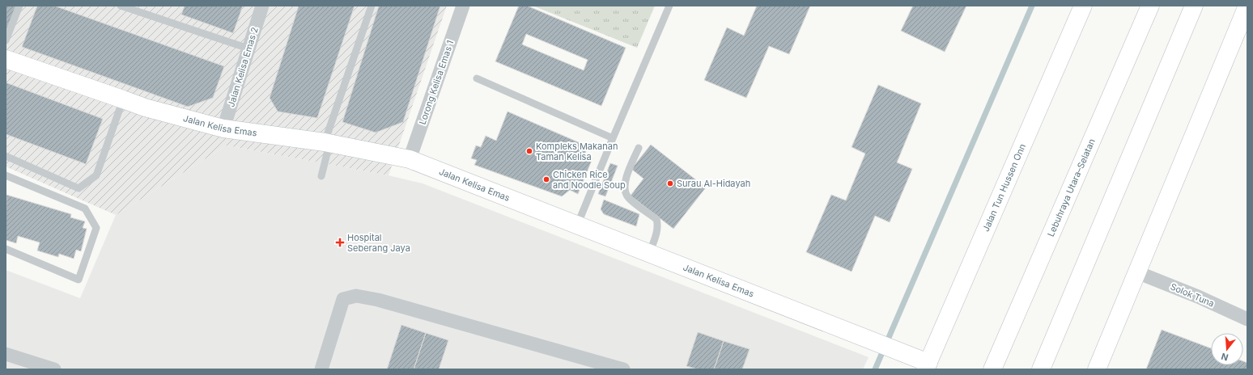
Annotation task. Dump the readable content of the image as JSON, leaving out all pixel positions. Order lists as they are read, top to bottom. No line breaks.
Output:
{"streets":{"main road":["Jalan Kelisa Emas","Jalan Tun Hussen Onn","Lebuhraya Utara–Selatan"],"street":["Jalan Kelisa Emas 2","Lorong Kelisa Emas 1","Solok Tuna"]},"crossings":[["Jalan Kelisa Emas 2","Jalan Kelisa Emas"],["Lorong Kelisa Emas 1","Jalan Kelisa Emas"],["Jalan Kelisa Emas","Jalan Tun Hussen Onn"]],"places":{"other":["Kompleks Makanan Taman Kelisa","Chicken Rice and Noodle Soup","Surau Al-Hidayah"],"health":["Hospital Seberang Jaya"]},"north":"bottom"}
